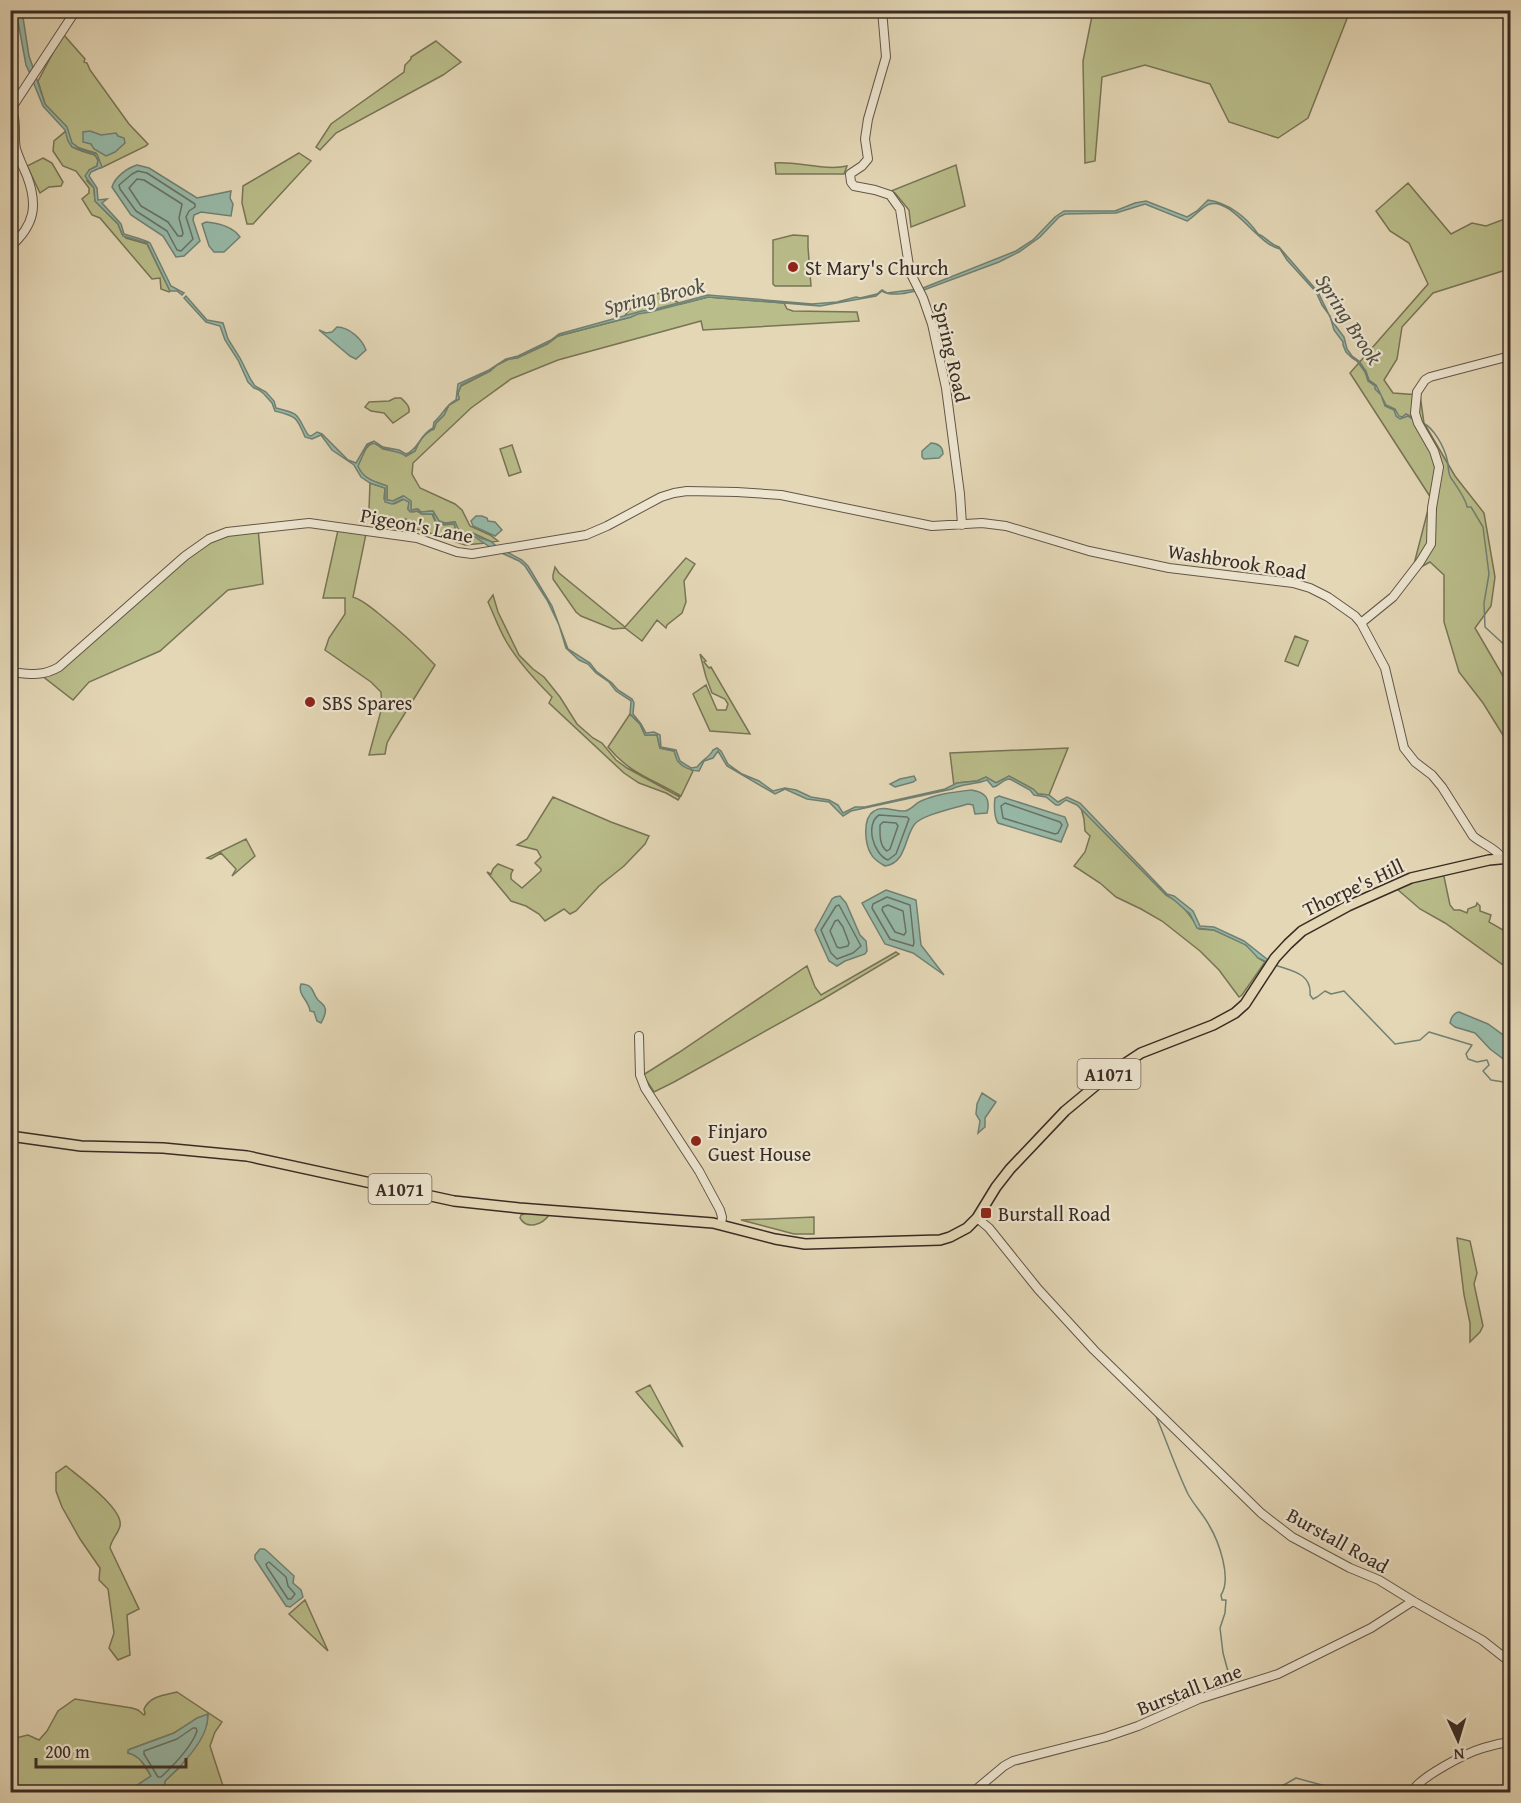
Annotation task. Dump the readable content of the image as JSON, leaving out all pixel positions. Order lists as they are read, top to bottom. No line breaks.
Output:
{"streets":{"main road":["Thorpe's Hill","A1071"],"street":["Spring Road","Pigeon's Lane","Washbrook Road","Burstall Road","Burstall Lane"]},"crossings":[["Spring Road","Pigeon's Lane"],["Spring Road","Washbrook Road"],["Pigeon's Lane","Washbrook Road"],["Washbrook Road","Thorpe's Hill"],["Thorpe's Hill","A1071"],["Thorpe's Hill","Burstall Road"],["A1071","Burstall Road"],["Burstall Road","Burstall Lane"]],"water":["Spring Brook"],"places":{"other":["St Mary's Church","SBS Spares","Finjaro Guest House"],"transit":["Burstall Road"]},"scale_bar":"200 m","north":"bottom"}
